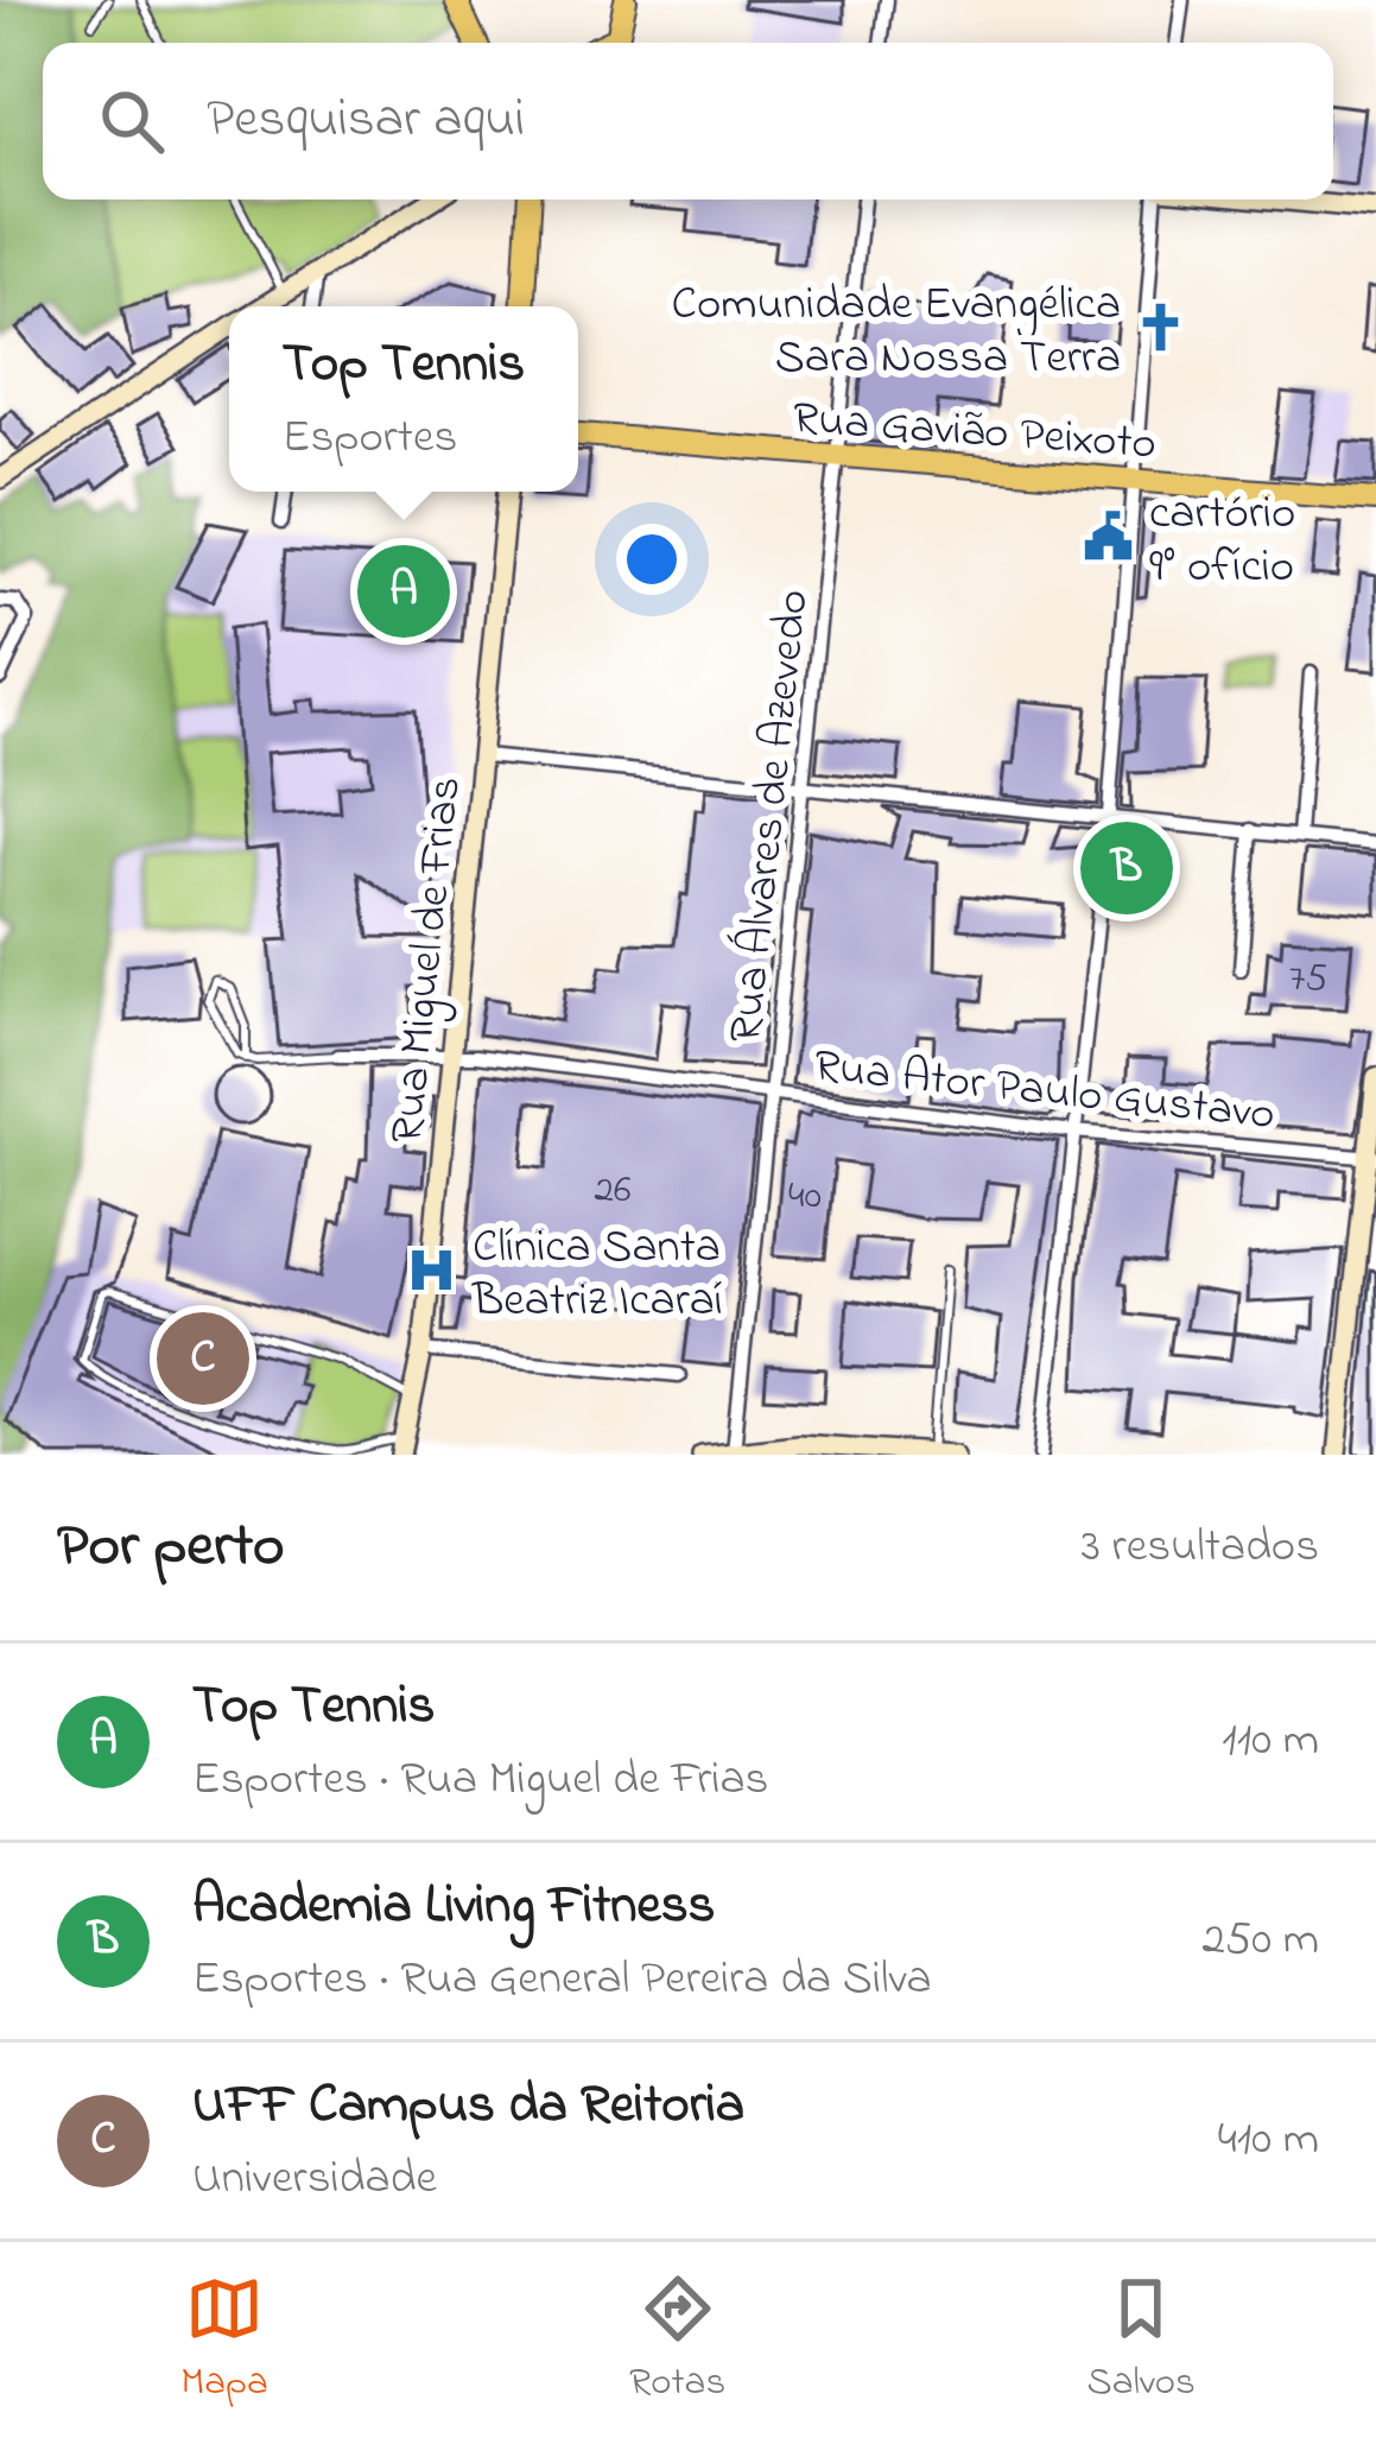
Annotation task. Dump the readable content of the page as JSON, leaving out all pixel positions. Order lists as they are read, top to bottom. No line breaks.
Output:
{"streets":{"main road":["Rua Gavião Peixoto","Rua Miguel de Frias"],"street":["Rua Álvares de Azevedo","Rua Ator Paulo Gustavo"]},"crossings":[["Rua Gavião Peixoto","Rua Álvares de Azevedo"],["Rua Álvares de Azevedo","Rua Ator Paulo Gustavo"],["Rua Miguel de Frias","Rua Ator Paulo Gustavo"]],"places":{"church":["Comunidade Evangélica Sara Nossa Terra"],"public building":["cartório 9° ofício"],"hospital":["Clínica Santa Beatriz Icaraí"]},"house_numbers":["75","26","40"],"page":{"search":"Pesquisar aqui","popup":["Top Tennis","Esportes"],"pins":["A","B","C"],"heading":["Por perto","3 resultados"],"list":[{"mark":"A","name":"Top Tennis","note":"Esportes · Rua Miguel de Frias","value":"110 m"},{"mark":"B","name":"Academia Living Fitness","note":"Esportes · Rua General Pereira da Silva","value":"250 m"},{"mark":"C","name":"UFF Campus da Reitoria","note":"Universidade","value":"410 m"}],"nav":["Mapa","Rotas","Salvos"]}}
